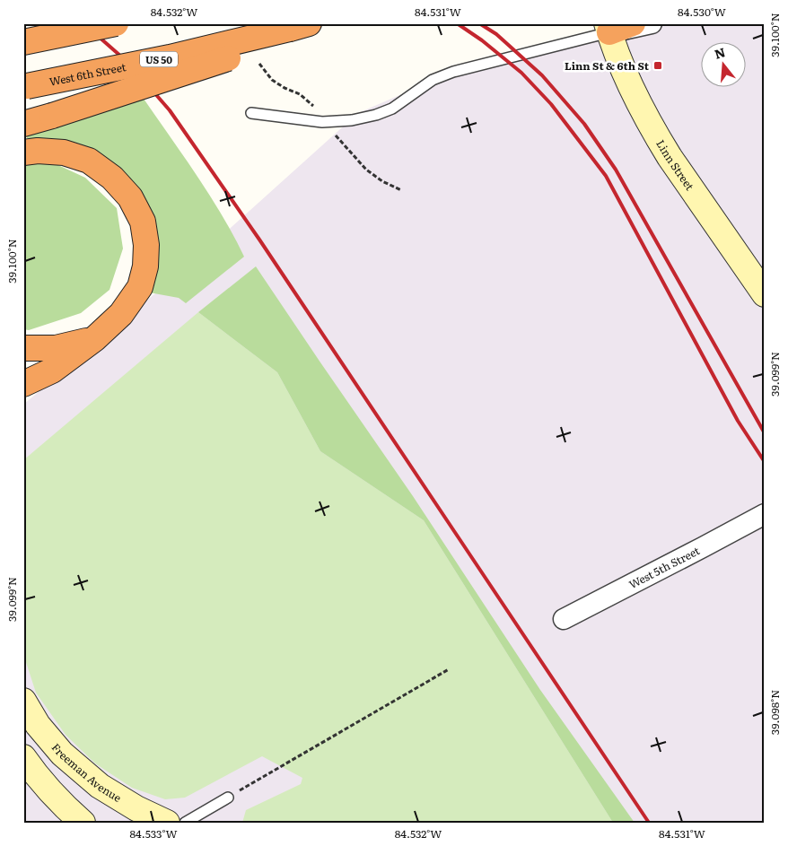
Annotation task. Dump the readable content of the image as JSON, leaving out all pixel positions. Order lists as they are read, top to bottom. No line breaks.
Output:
{"streets":{"highway":["US 50","West 6th Street"],"main road":["Linn Street","Freeman Avenue"],"street":["West 5th Street"]},"places":{"transit":["Linn St & 6th St"]},"north":"top","coordinates":["84.532°W","84.531°W","84.530°W","39.100°N","39.099°N","39.098°N","84.533°W"]}
